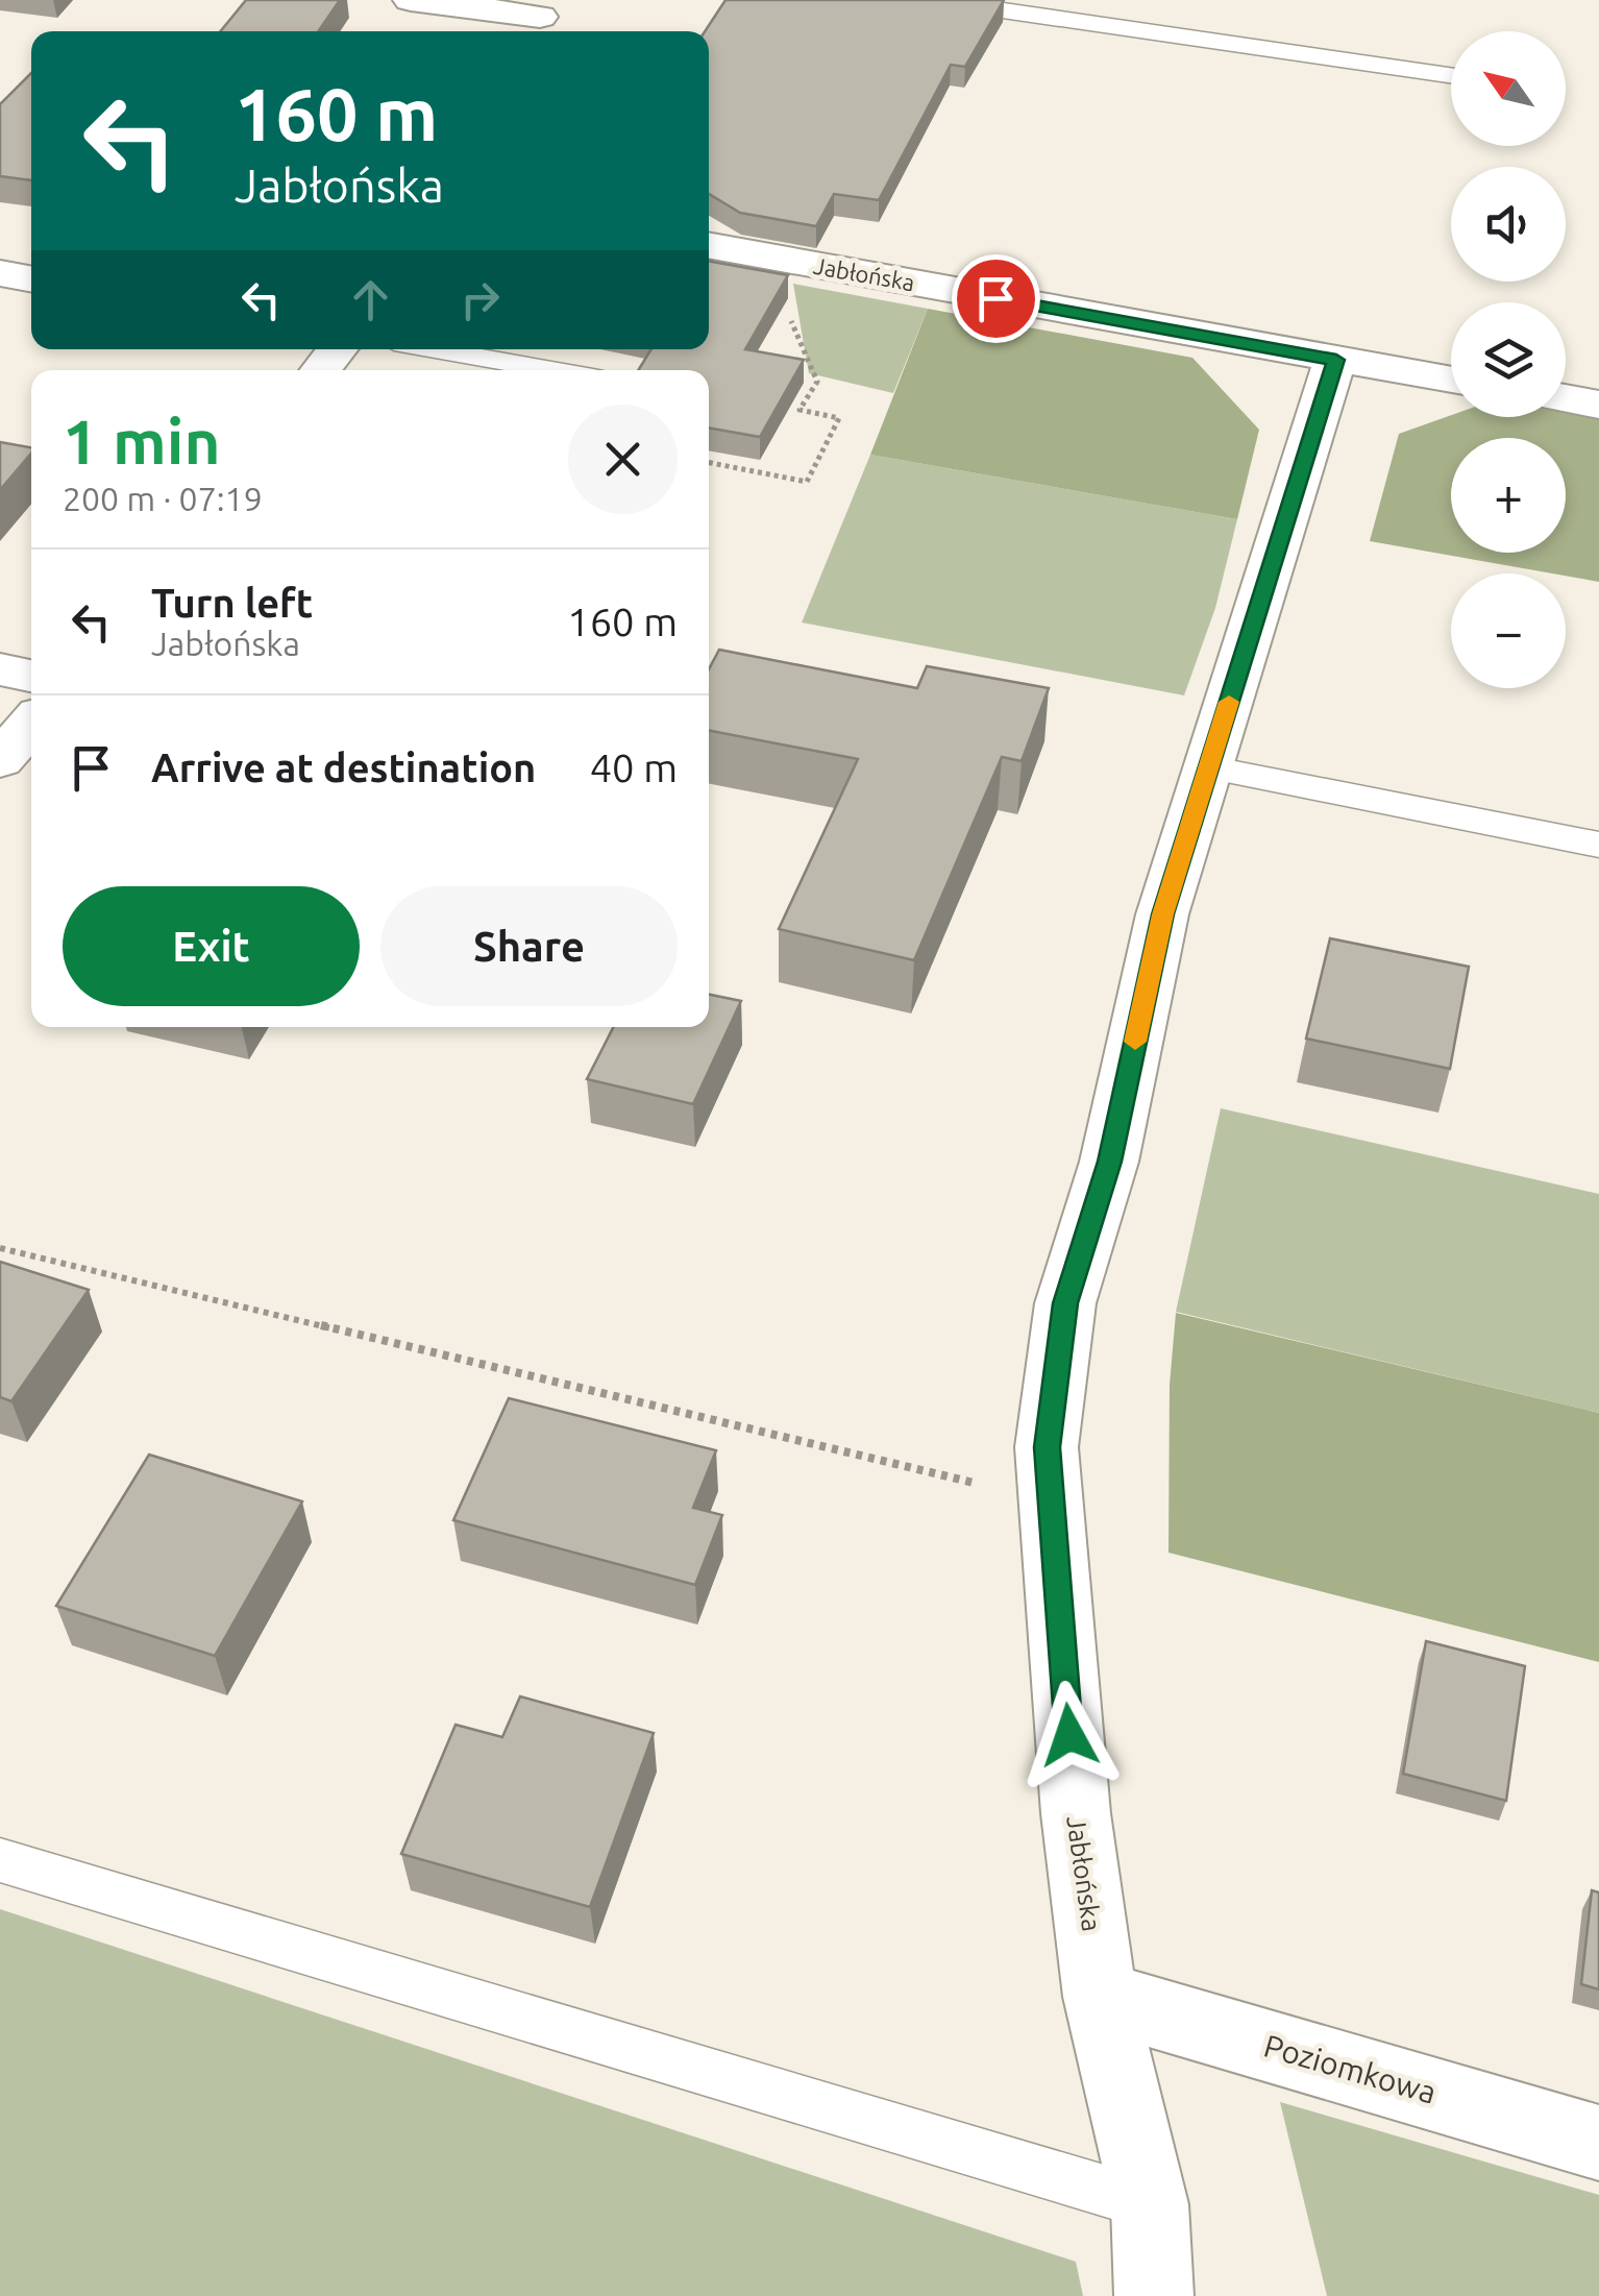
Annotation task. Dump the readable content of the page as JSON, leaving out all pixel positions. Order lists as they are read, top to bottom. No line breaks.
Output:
{"streets":{"street":["Jabłońska","Poziomkowa"]},"crossings":[["Jabłońska","Poziomkowa"]],"north":"top left","page":{"map_buttons":["+","−"],"turn":["160 m","Jabłońska"],"heading":["1 min","200 m · 07:19"],"list":[{"name":"Turn left","note":"Jabłońska","value":"160 m"},{"name":"Arrive at destination","value":"40 m"}],"buttons":["Exit","Share"]}}
